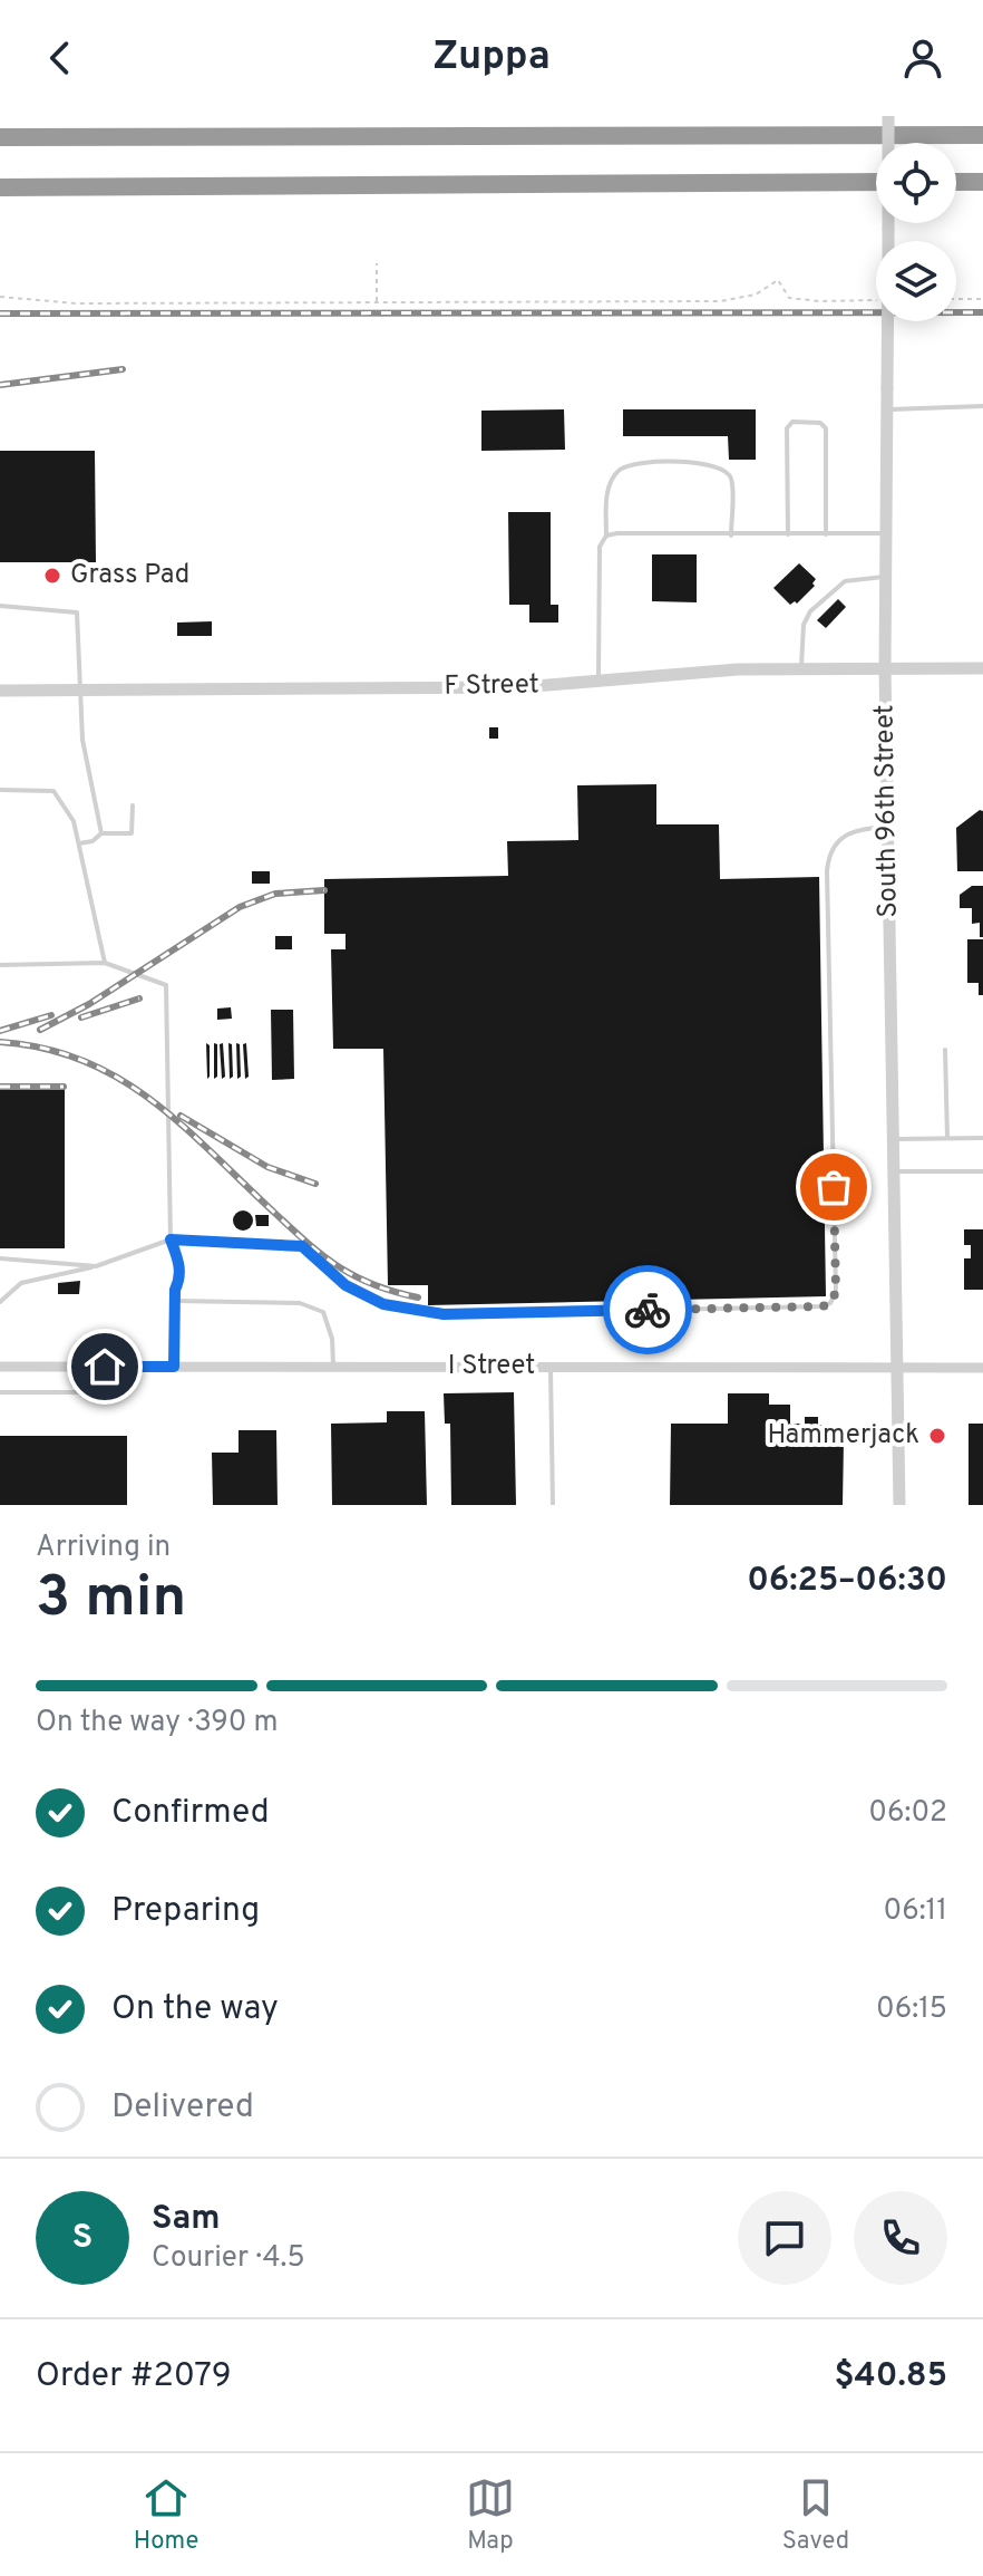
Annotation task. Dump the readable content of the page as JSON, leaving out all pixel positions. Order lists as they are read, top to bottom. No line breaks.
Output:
{"streets":{"street":["F Street","South 96th Street","I Street"]},"crossings":[["F Street","South 96th Street"],["South 96th Street","I Street"]],"places":["Grass Pad","Hammerjack"],"page":{"header":"Zuppa","heading":["3 min","Arriving in","06:25–06:30"],"panel":["Sam","Courier · 4.5","Order #2079","$40.85"],"bar":"On the way · 390 m","list":[["Confirmed","06:02"],["Preparing","06:11"],["On the way","06:15"],"Delivered"],"round":"S","tabs":["Home","Map","Saved"]}}
